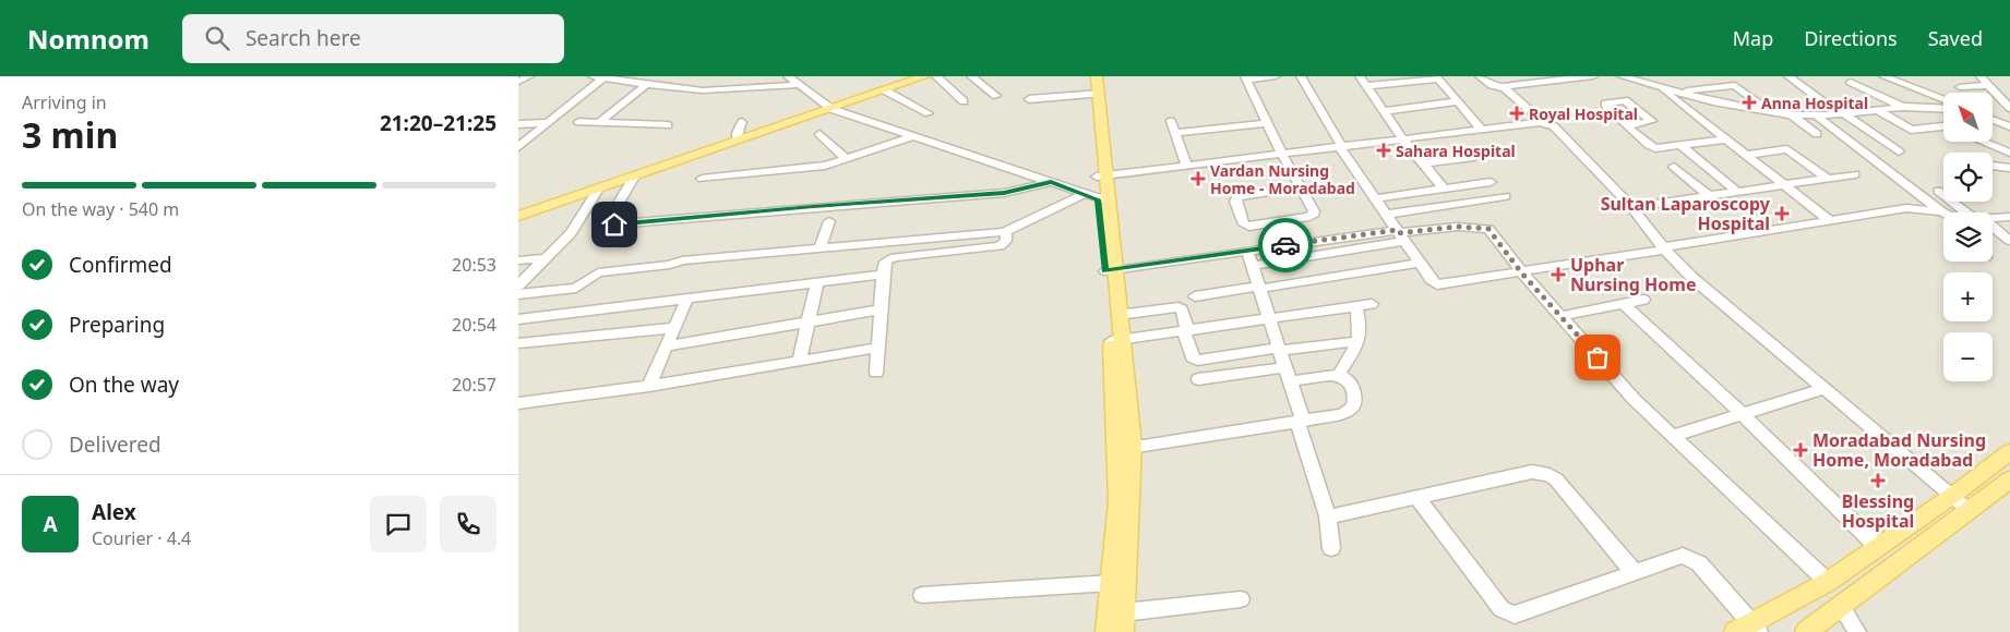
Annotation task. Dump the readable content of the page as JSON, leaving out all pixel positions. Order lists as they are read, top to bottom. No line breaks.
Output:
{"places":{"health":["Anna Hospital","Royal Hospital","Sahara Hospital","Vardan Nursing Home - Moradabad","Sultan Laparoscopy Hospital","Uphar Nursing Home","Moradabad Nursing Home, Moradabad","Blessing Hospital"]},"north":"top left","page":{"header":"Nomnom","search":"Search here","nav":["Map","Directions","Saved"],"heading":["3 min","Arriving in","21:20–21:25"],"panel":["Alex","Courier · 4.4"],"map_buttons":["+","−"],"bar":"On the way · 540 m","list":[["Confirmed","20:53"],["Preparing","20:54"],["On the way","20:57"],"Delivered"],"round":"A"}}
